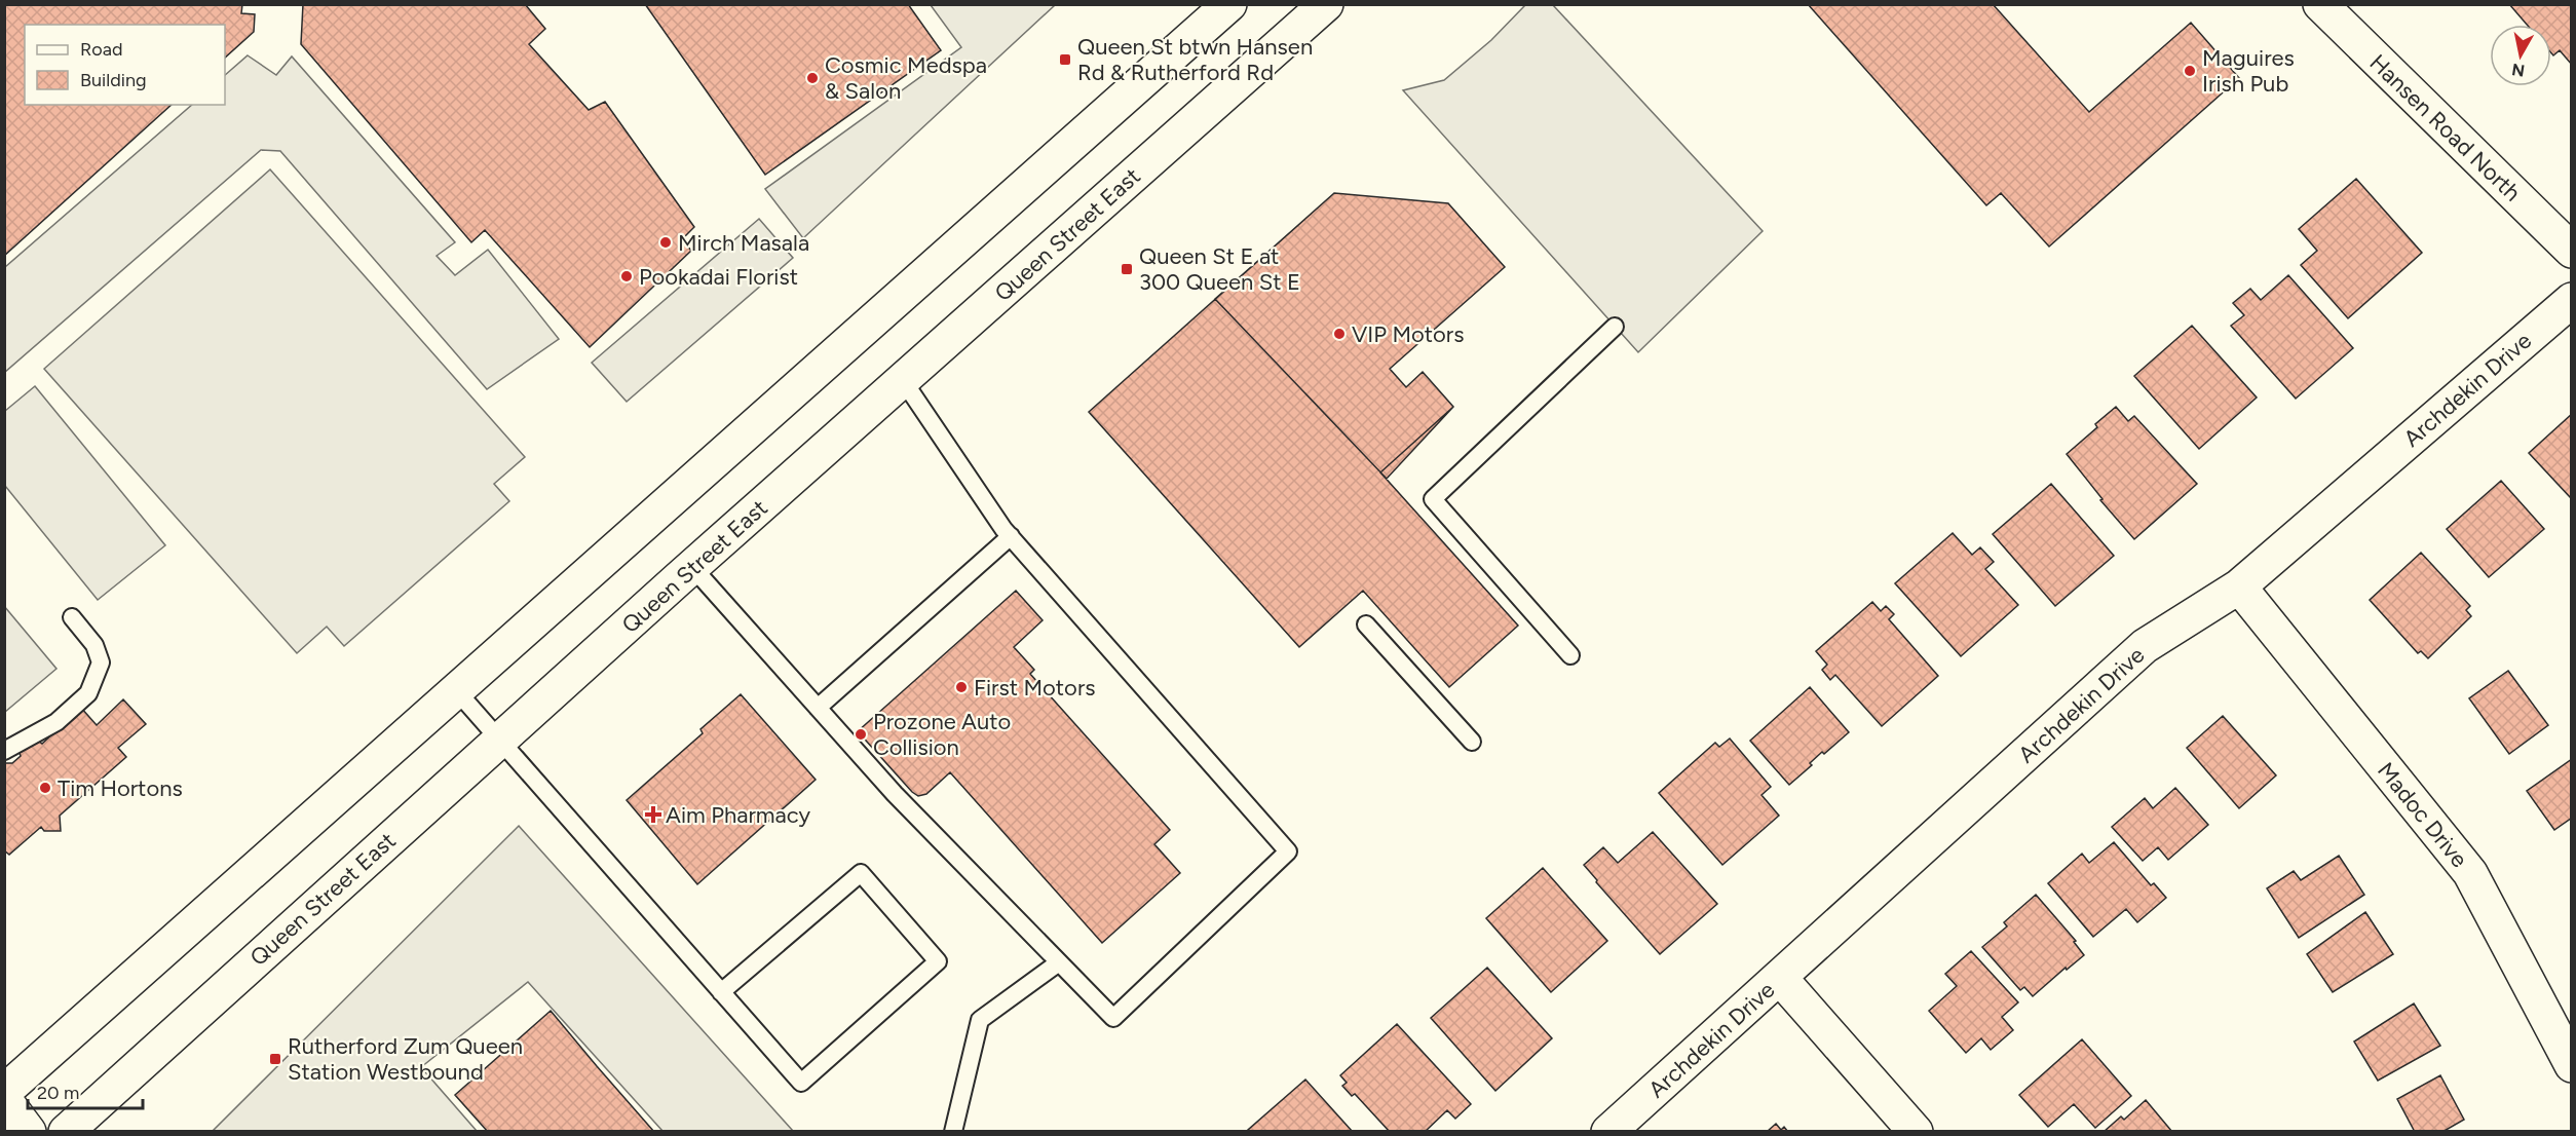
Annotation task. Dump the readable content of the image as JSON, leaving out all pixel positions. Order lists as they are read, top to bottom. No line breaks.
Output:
{"streets":{"main road":["Hansen Road North","Queen Street East","Archdekin Drive","Madoc Drive"]},"crossings":[["Archdekin Drive","Madoc Drive"]],"places":{"transit":["Queen St btwn Hansen Rd & Rutherford Rd","Queen St E at 300 Queen St E","Rutherford Zum Queen Station Westbound"],"other":["Maguires Irish Pub","Cosmic Medspa & Salon","Mirch Masala","Pookadai Florist","VIP Motors","First Motors","Prozone Auto Collision","Tim Hortons"],"health":["Aim Pharmacy"]},"legend":["Road","Building"],"scale_bar":"20 m","north":"bottom"}
